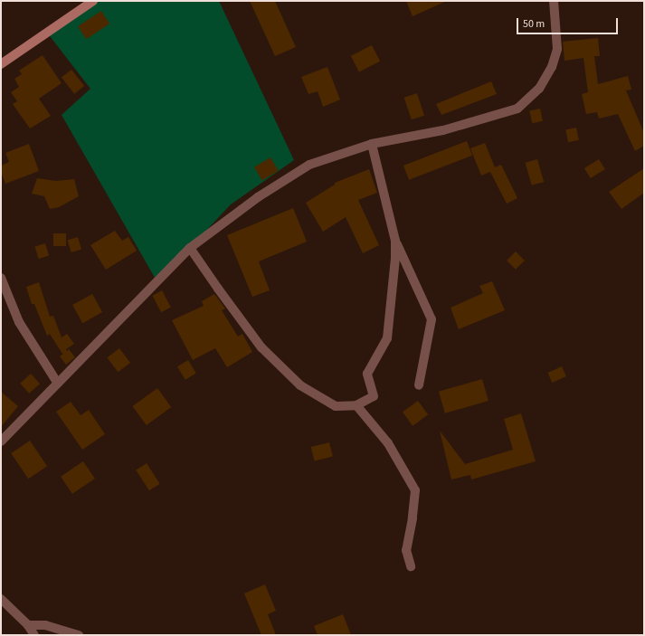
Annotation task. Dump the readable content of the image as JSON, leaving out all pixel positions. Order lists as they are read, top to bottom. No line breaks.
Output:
{"scale_bar":"50 m"}
